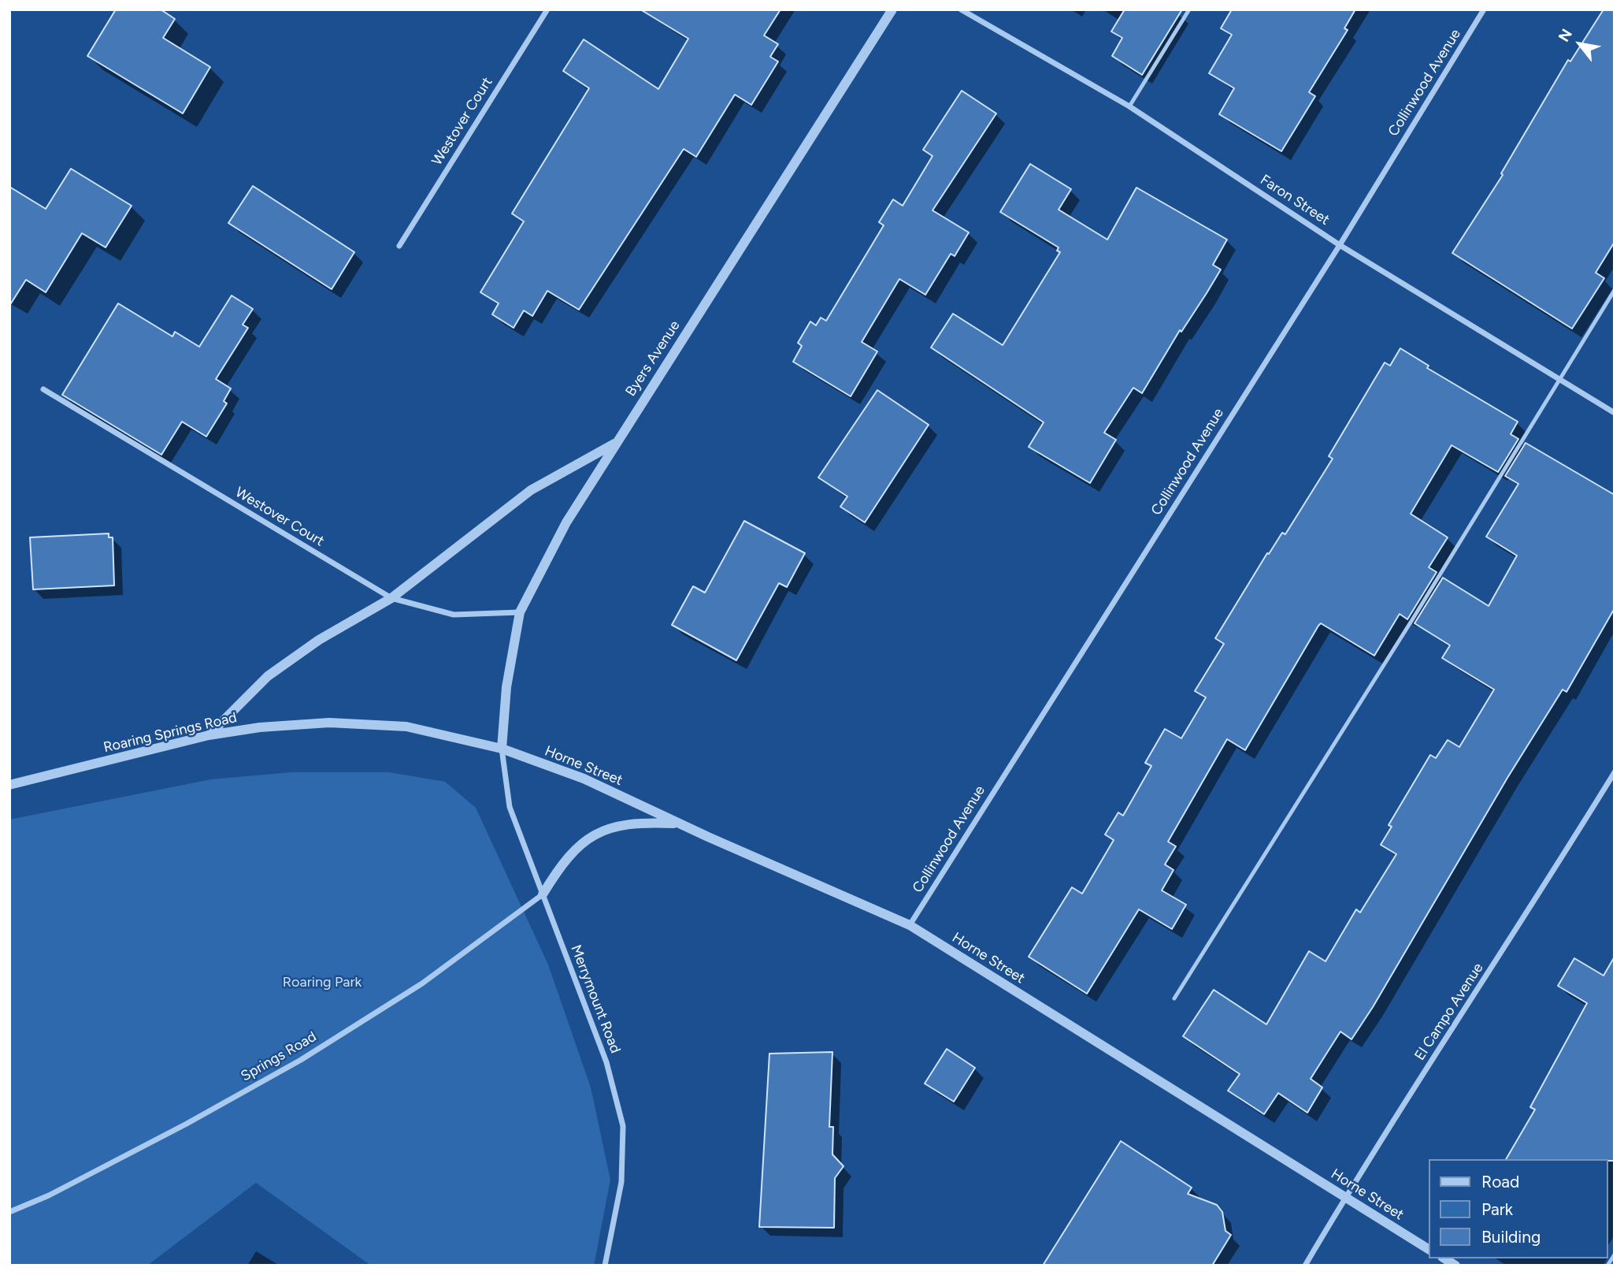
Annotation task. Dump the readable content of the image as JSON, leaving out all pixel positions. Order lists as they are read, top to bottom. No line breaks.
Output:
{"streets":{"street":["Collinwood Avenue","Westover Court","Faron Street","Byers Avenue","Roaring Springs Road","Horne Street","Merrymount Road","El Campo Avenue","Springs Road"]},"crossings":[["Collinwood Avenue","Faron Street"],["Collinwood Avenue","Horne Street"],["Westover Court","Byers Avenue"],["Byers Avenue","Roaring Springs Road"],["Byers Avenue","Horne Street"],["Byers Avenue","Merrymount Road"],["Roaring Springs Road","Horne Street"],["Roaring Springs Road","Merrymount Road"],["Horne Street","Merrymount Road"],["Horne Street","El Campo Avenue"],["Merrymount Road","Springs Road"]],"parks":["Roaring Park"],"legend":["Road","Park","Building"],"north":"top left"}
